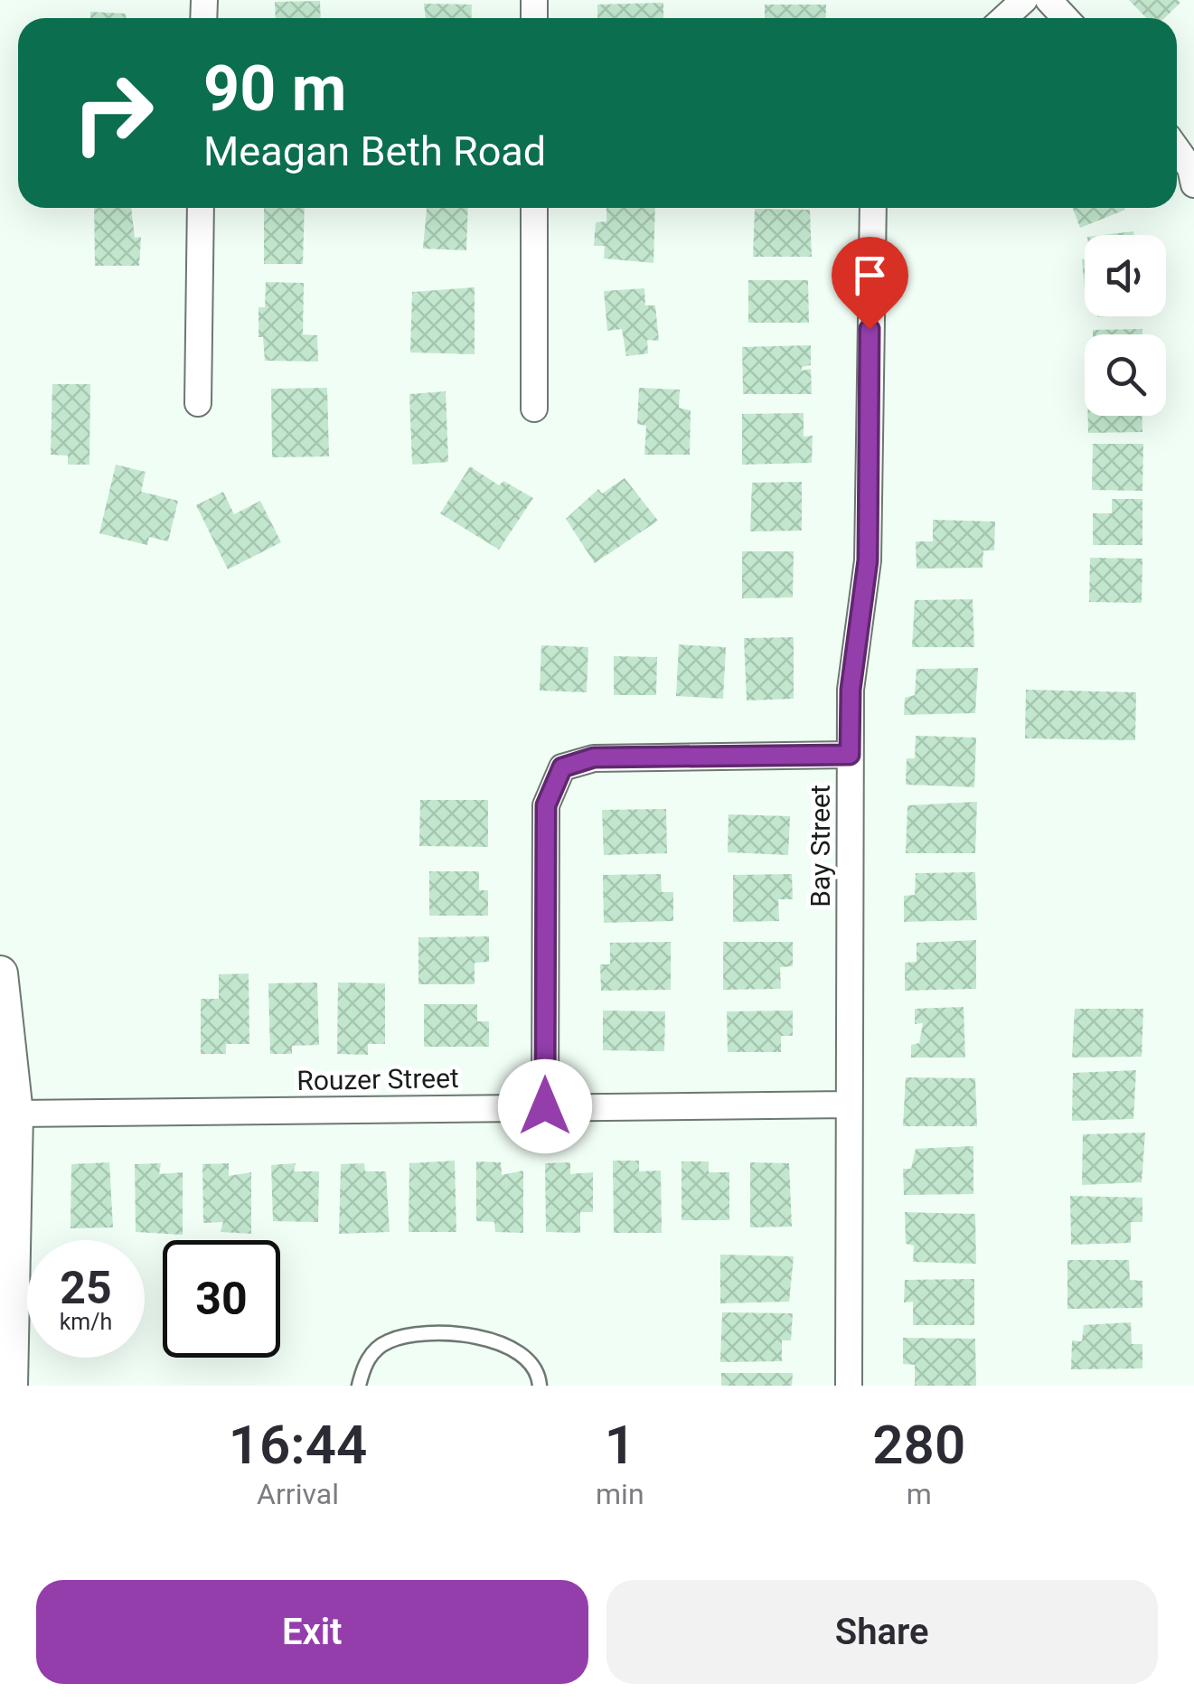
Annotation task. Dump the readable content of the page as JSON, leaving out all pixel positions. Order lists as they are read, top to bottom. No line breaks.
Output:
{"streets":{"street":["Bay Street","Rouzer Street"]},"crossings":[["Bay Street","Rouzer Street"]],"page":{"turn":["90 m","Meagan Beth Road"],"speed":"25 km/h","limit":"30","eta":["16:44","Arrival","1","min","280","m"],"buttons":["Exit","Share"]}}
